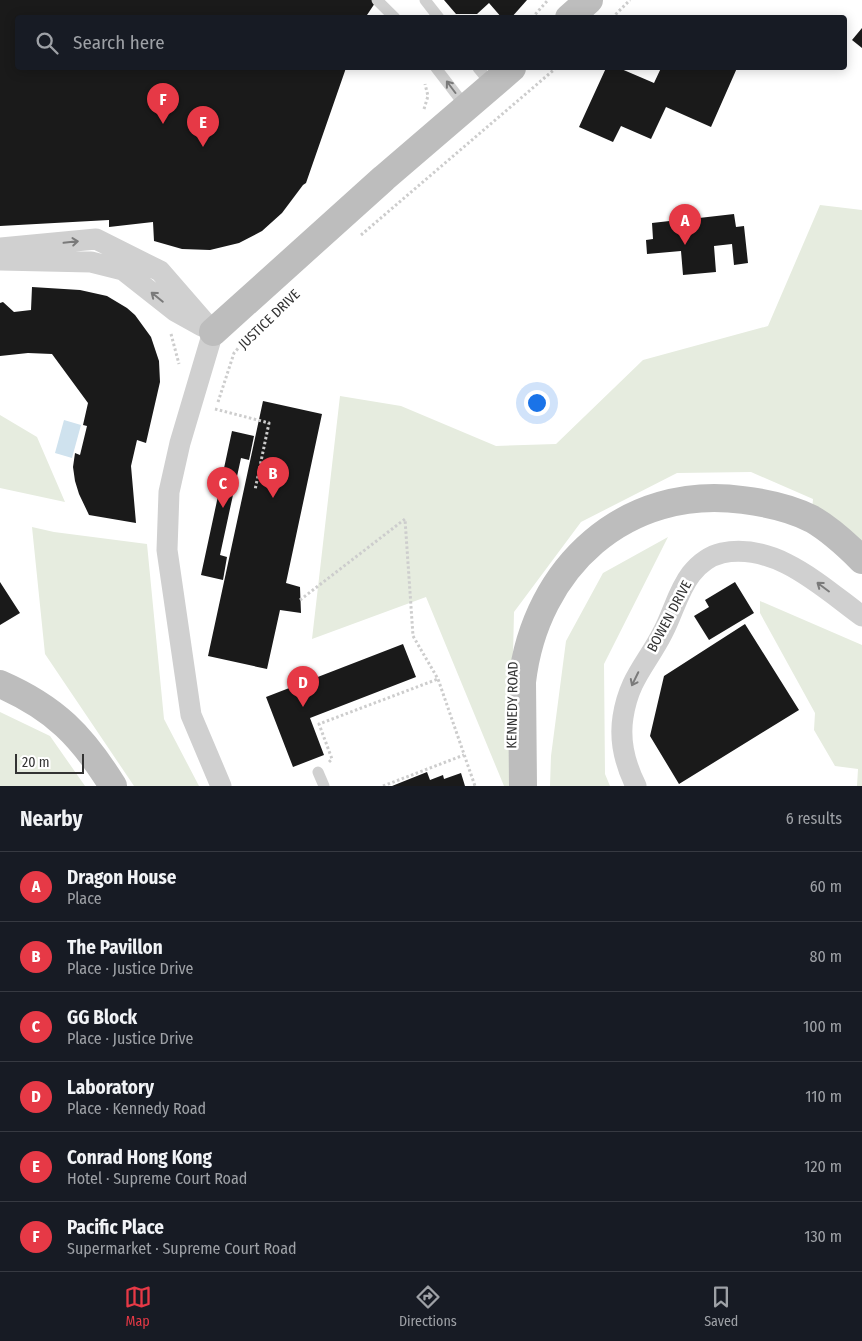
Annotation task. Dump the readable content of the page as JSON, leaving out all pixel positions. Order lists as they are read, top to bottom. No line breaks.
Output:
{"streets":{"street":["JUSTICE DRIVE","BOWEN DRIVE","KENNEDY ROAD"]},"scale_bar":"20 m","page":{"search":"Search here","pins":["F","E","A","B","C","D"],"scale":"20 m","heading":["Nearby","6 results"],"list":[{"mark":"A","name":"Dragon House","note":"Place","value":"60 m"},{"mark":"B","name":"The Pavillon","note":"Place · Justice Drive","value":"80 m"},{"mark":"C","name":"GG Block","note":"Place · Justice Drive","value":"100 m"},{"mark":"D","name":"Laboratory","note":"Place · Kennedy Road","value":"110 m"},{"mark":"E","name":"Conrad Hong Kong","note":"Hotel · Supreme Court Road","value":"120 m"},{"mark":"F","name":"Pacific Place","note":"Supermarket · Supreme Court Road","value":"130 m"}],"nav":["Map","Directions","Saved"]}}
